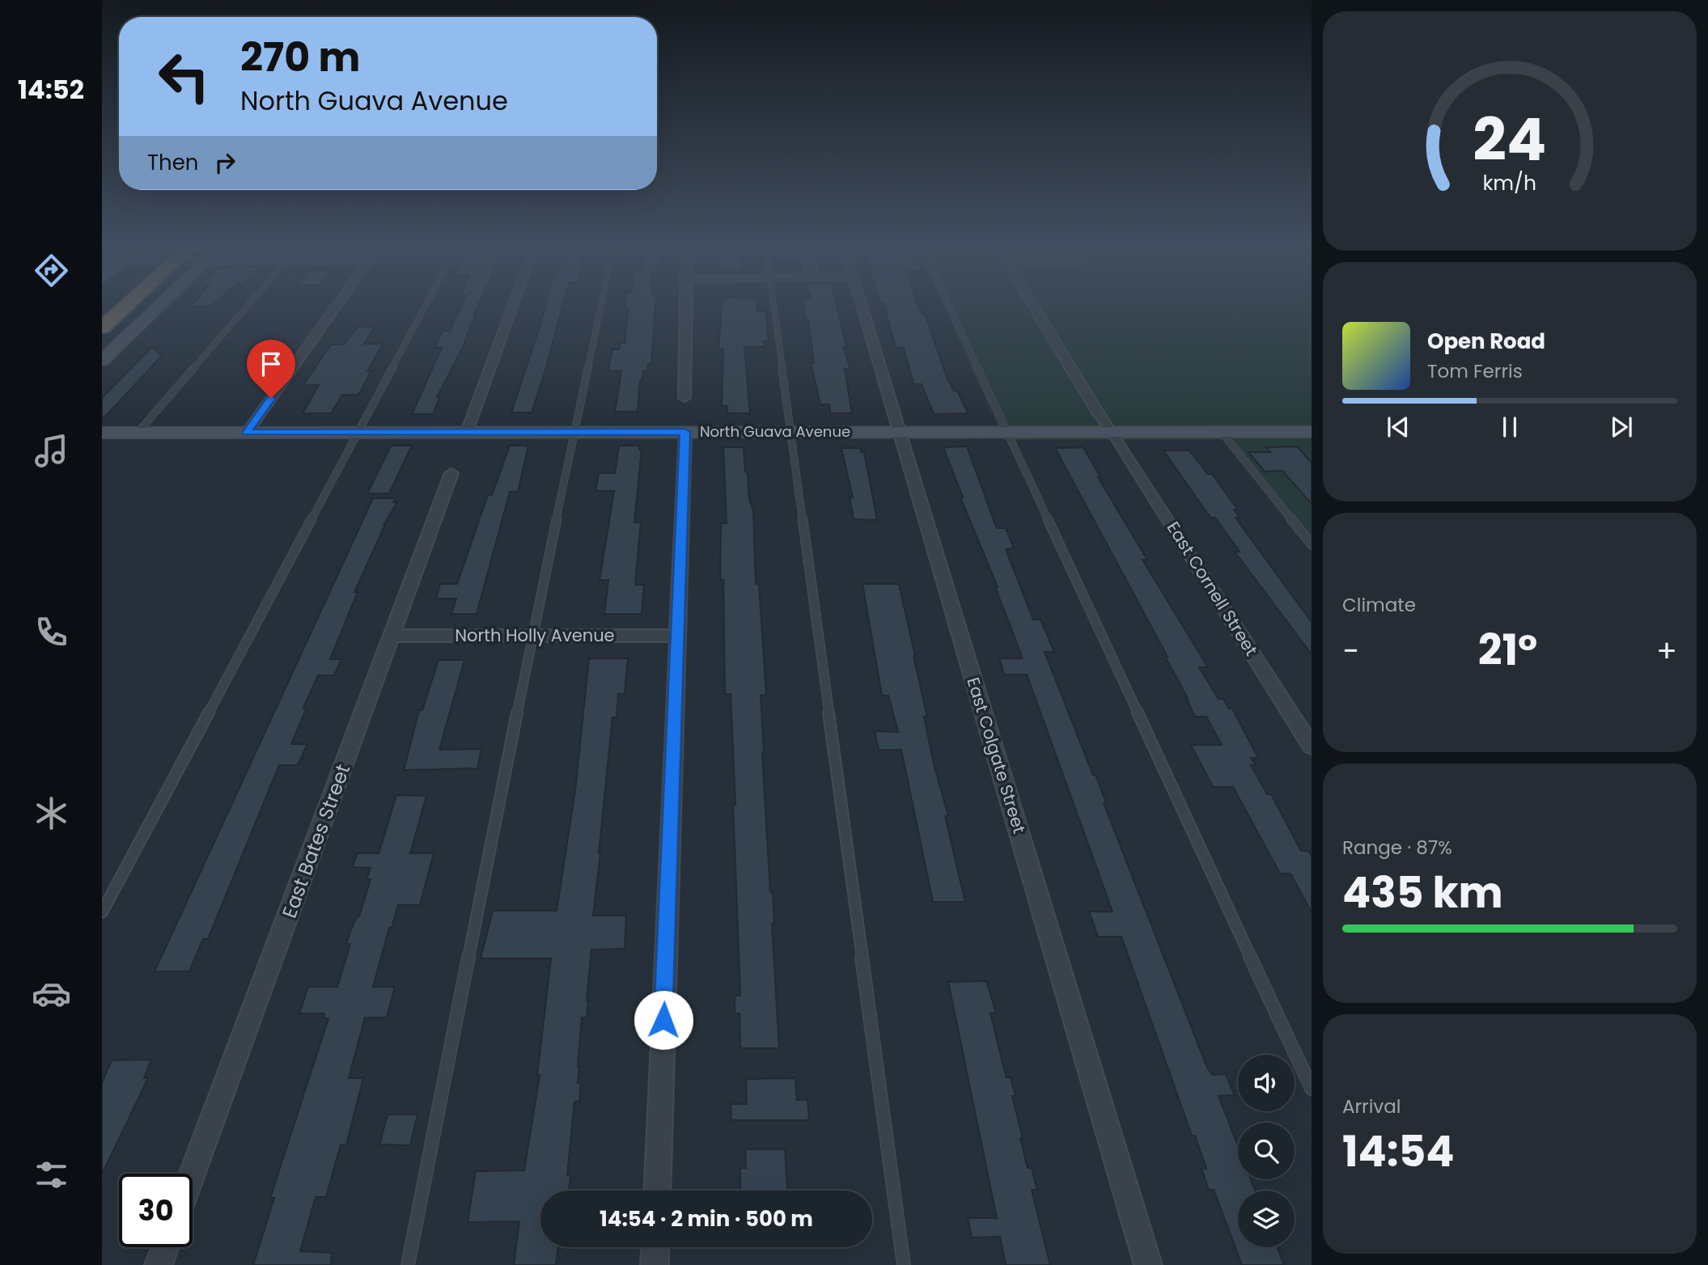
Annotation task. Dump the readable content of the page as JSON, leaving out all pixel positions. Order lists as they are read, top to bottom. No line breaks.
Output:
{"streets":{"street":["North Guava Avenue","East Cornell Street","North Holly Avenue","East Colgate Street","East Bates Street"]},"crossings":[["North Guava Avenue","East Cornell Street"],["North Guava Avenue","East Colgate Street"],["North Holly Avenue","East Bates Street"]],"page":{"tabs":"14:52","turn":["270 m","North Guava Avenue"],"then":"Then","song":["Open Road","Tom Ferris"],"tile":["Climate",["Range · 87%","435 km"],["Arrival","14:54"]],"heat":["−","21°","+"],"limit":"30","trip":"14:54 · 2 min · 500 m","gauge":["24","km/h"]}}
